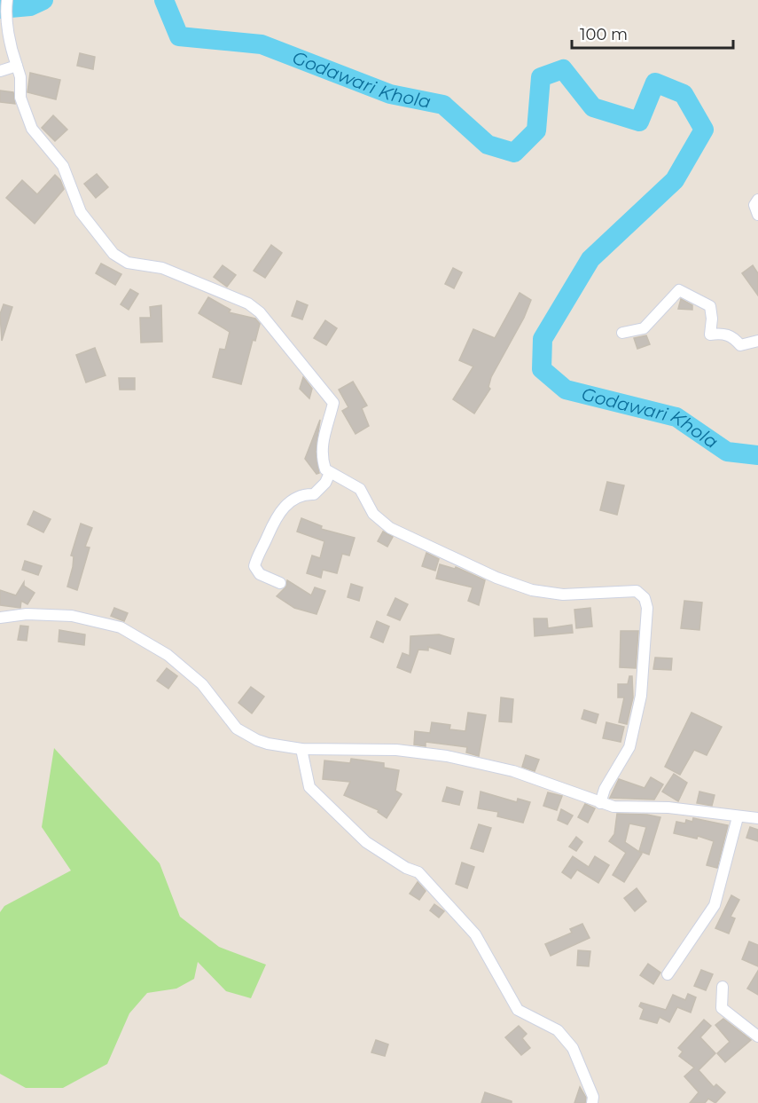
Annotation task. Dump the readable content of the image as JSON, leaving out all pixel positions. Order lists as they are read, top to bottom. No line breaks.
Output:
{"water":["Godawari Khola"],"scale_bar":"100 m"}
